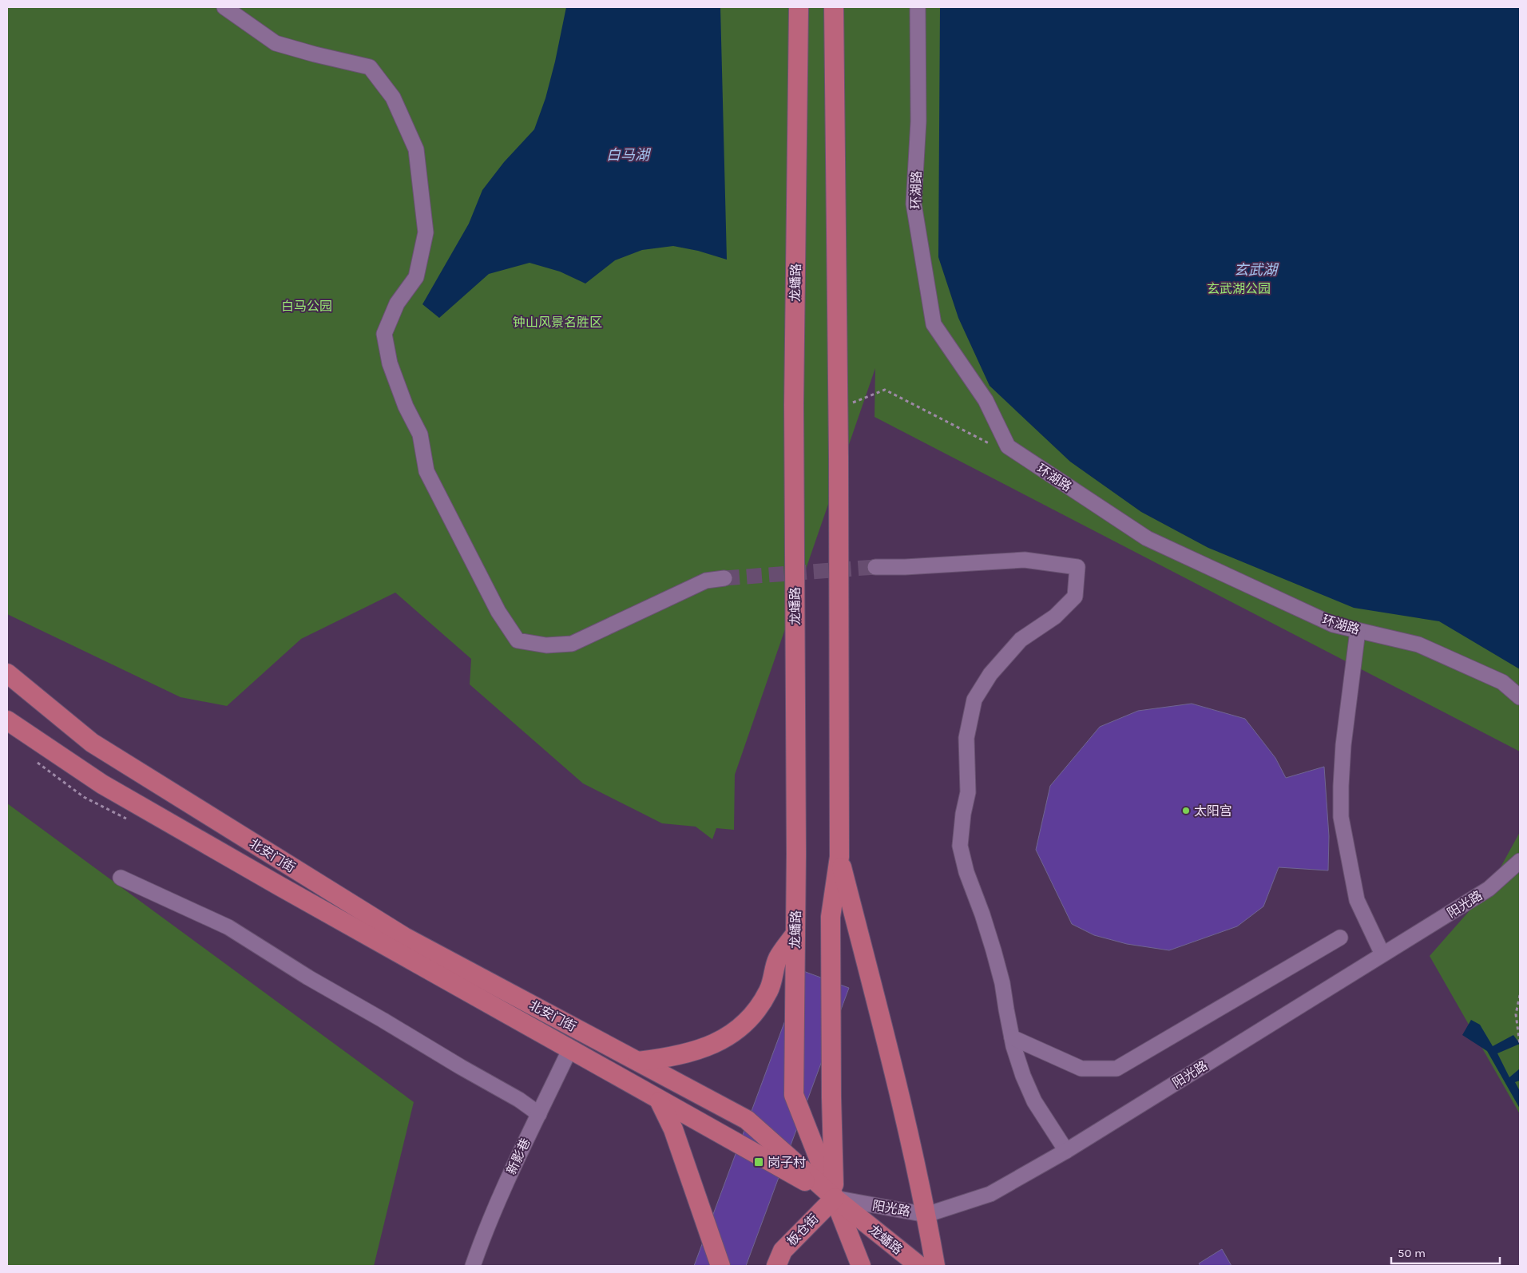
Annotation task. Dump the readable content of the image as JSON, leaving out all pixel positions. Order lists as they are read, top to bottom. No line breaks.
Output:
{"streets":{"main road":["龙蟠路","北安门街","板仓街"],"street":["环湖路","阳光路","新影巷"]},"crossings":[["龙蟠路","北安门街"],["龙蟠路","阳光路"],["龙蟠路","板仓街"],["北安门街","阳光路"],["北安门街","板仓街"],["阳光路","板仓街"]],"water":["白马湖","玄武湖"],"parks":["玄武湖公园","白马公园","钟山风景名胜区"],"places":{"other":["太阳宫"],"transit":["岗子村"]},"scale_bar":"50 m"}
